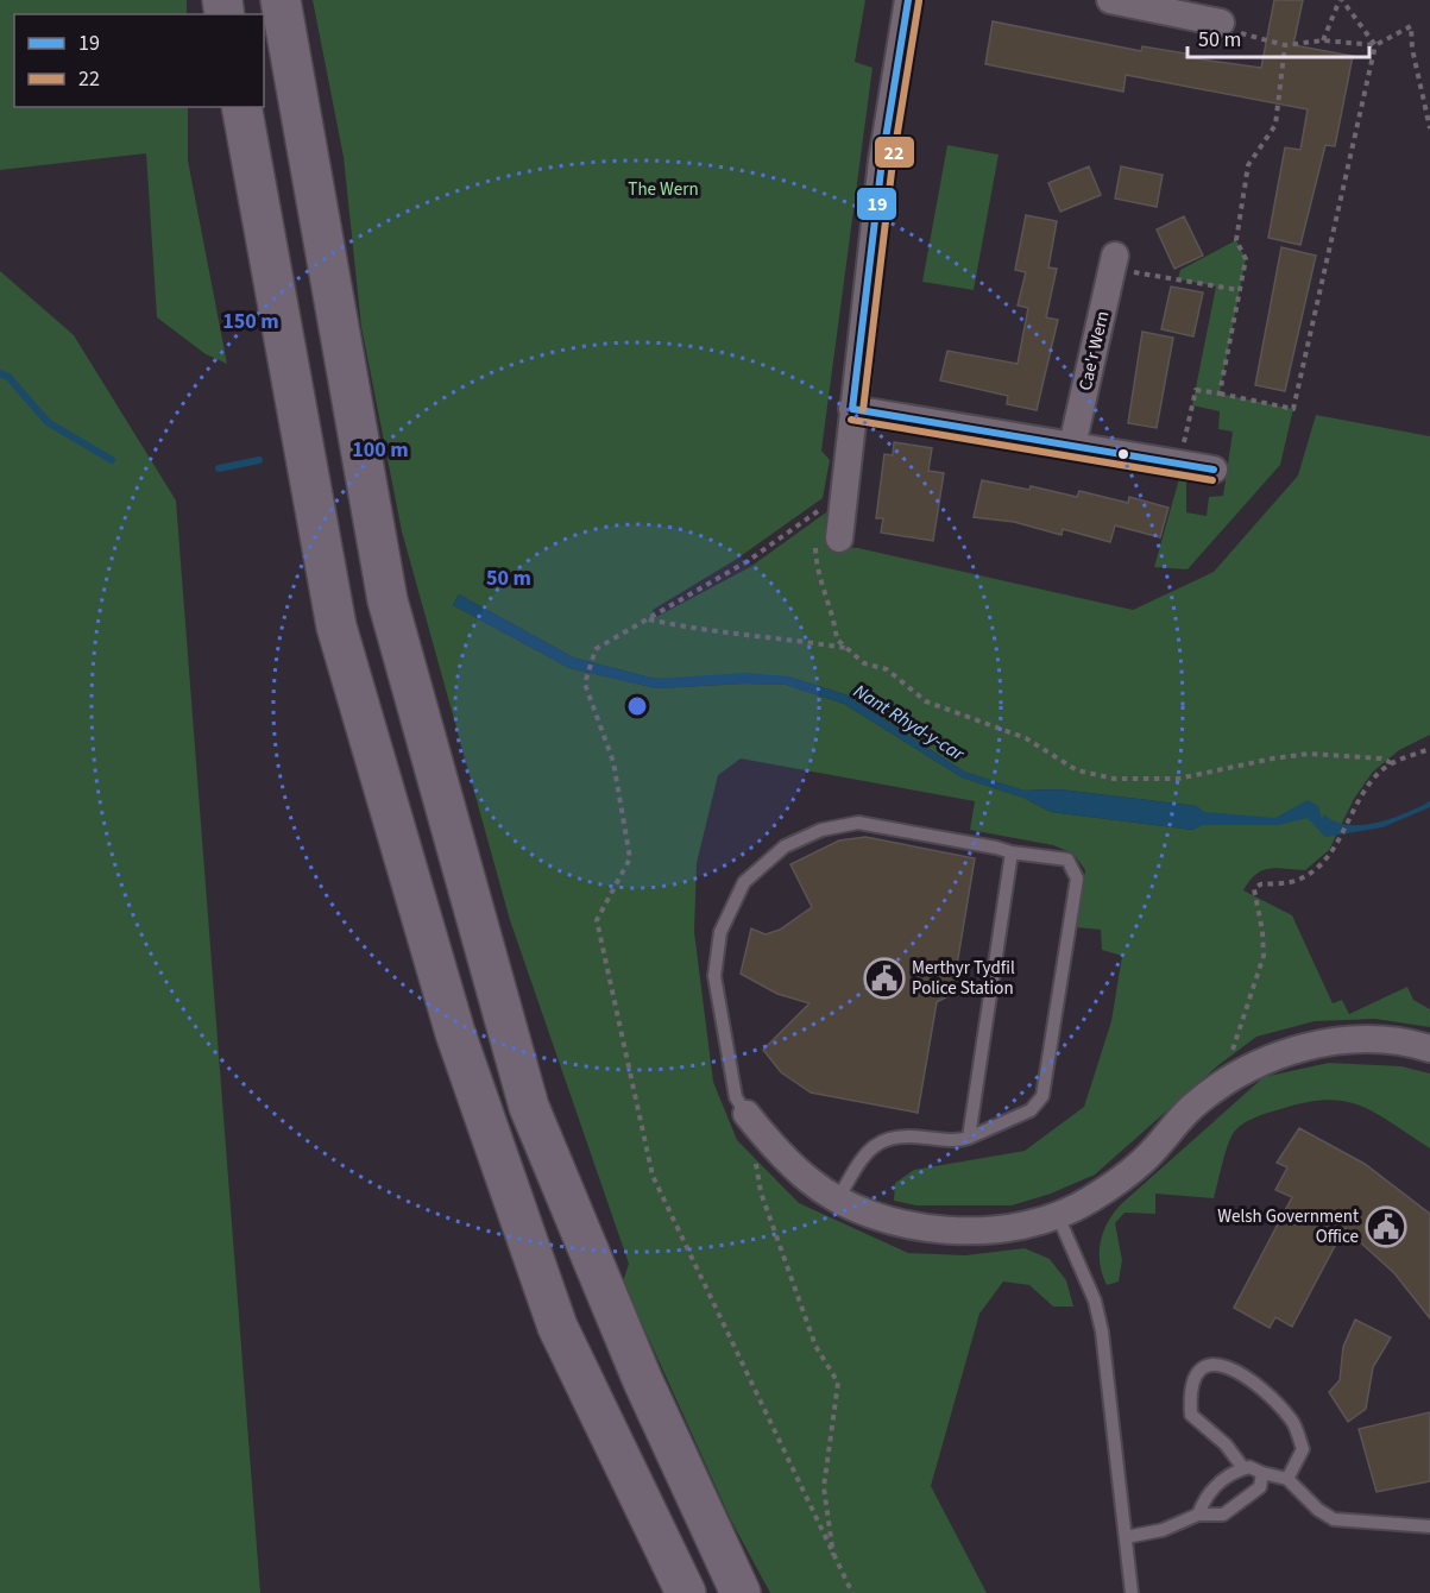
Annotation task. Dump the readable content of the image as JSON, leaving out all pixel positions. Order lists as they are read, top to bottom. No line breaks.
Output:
{"streets":{"street":["Cae'r Wern"]},"water":["Nant Rhyd-y-car"],"parks":["The Wern"],"places":{"public building":["Merthyr Tydfil Police Station","Welsh Government Office"]},"lines":["transit line 19","transit line 22"],"legend":["19","22"],"scale_bar":"50 m","rings":["150 m","100 m","50 m"]}
